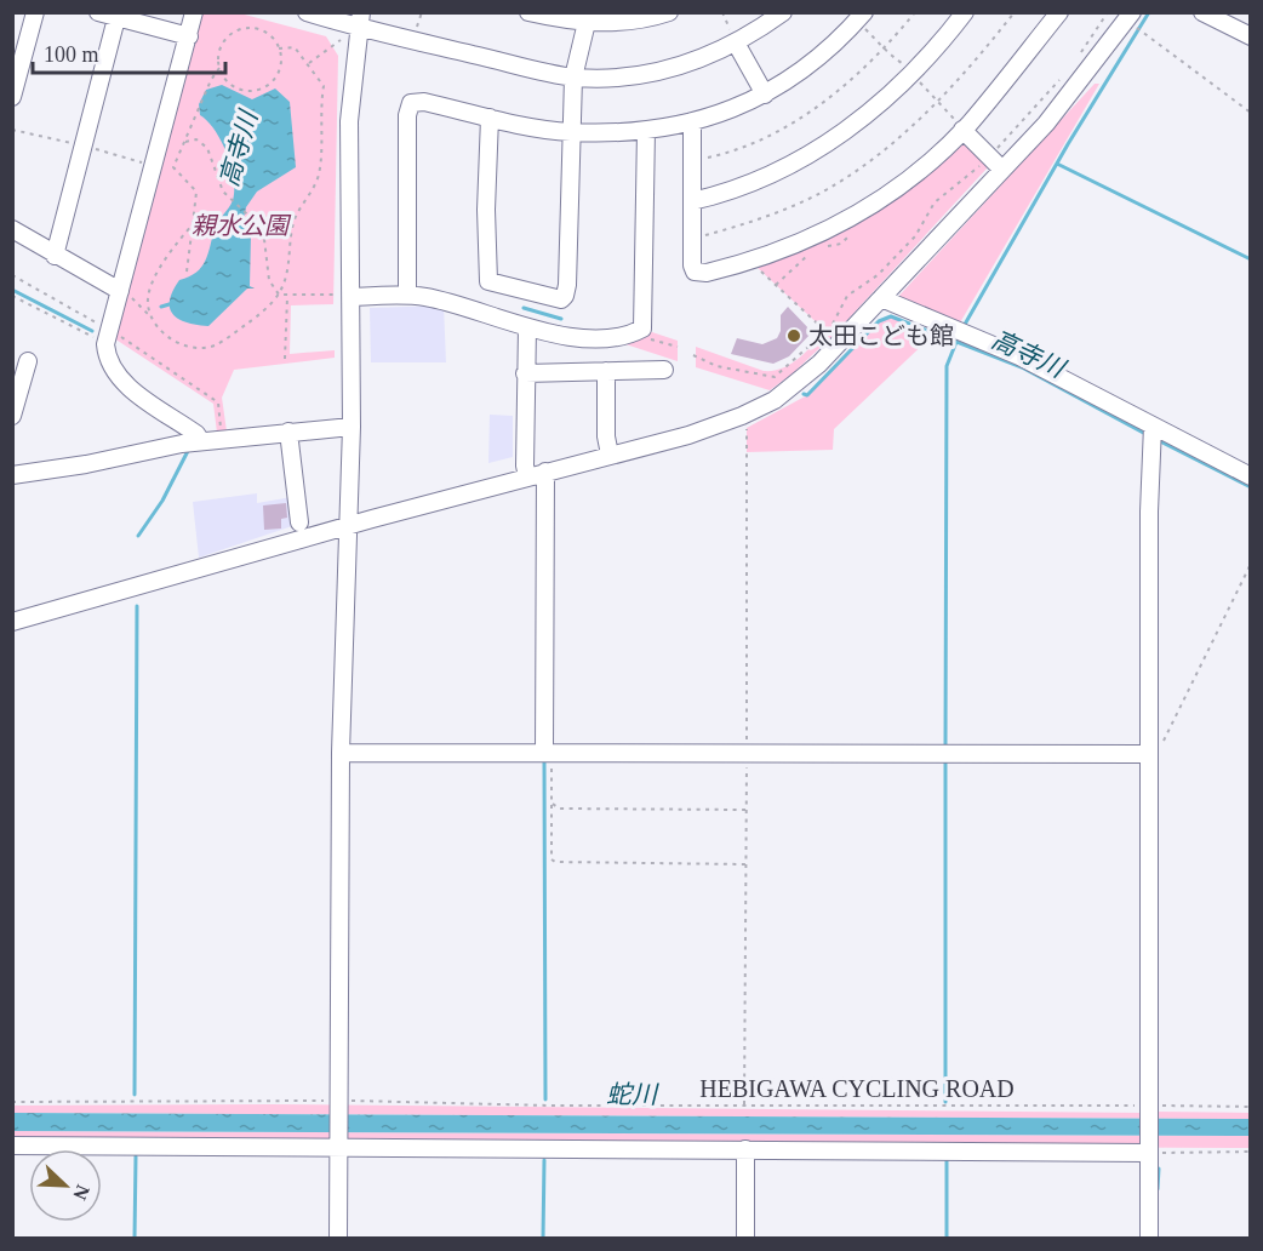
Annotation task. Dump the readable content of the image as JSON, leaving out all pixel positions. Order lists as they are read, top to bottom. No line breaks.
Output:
{"streets":{"path":["HEBIGAWA CYCLING ROAD"]},"water":["高寺川","蛇川"],"parks":["親水公園"],"places":["太田こども館"],"scale_bar":"100 m","north":"bottom right"}
